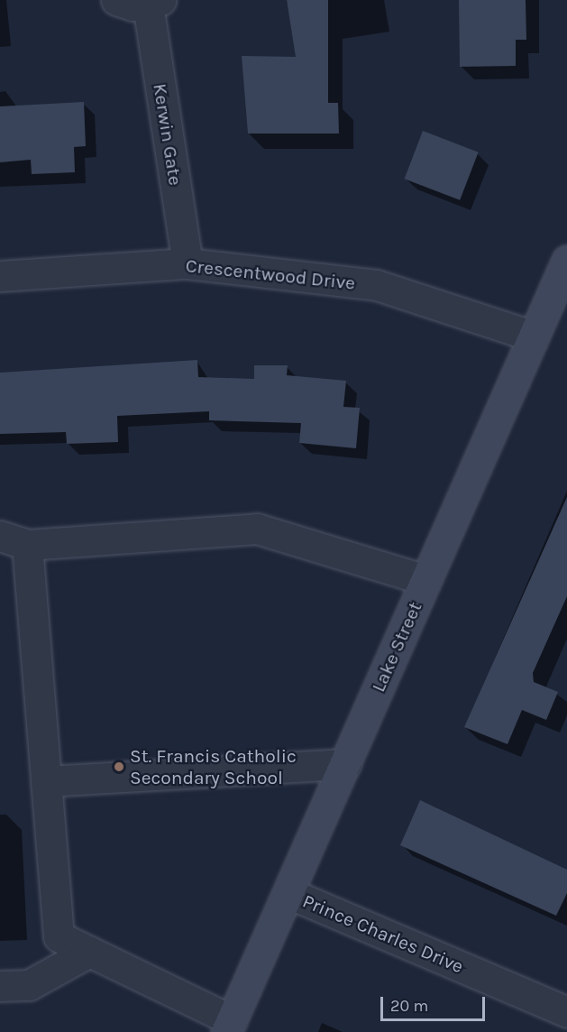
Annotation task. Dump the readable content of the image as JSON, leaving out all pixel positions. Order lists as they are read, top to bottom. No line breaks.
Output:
{"streets":{"main road":["Lake Street"],"street":["Kerwin Gate","Crescentwood Drive","Prince Charles Drive"]},"crossings":[["Kerwin Gate","Crescentwood Drive"],["Crescentwood Drive","Lake Street"],["Lake Street","Prince Charles Drive"]],"places":["St. Francis Catholic Secondary School"],"scale_bar":"20 m"}
